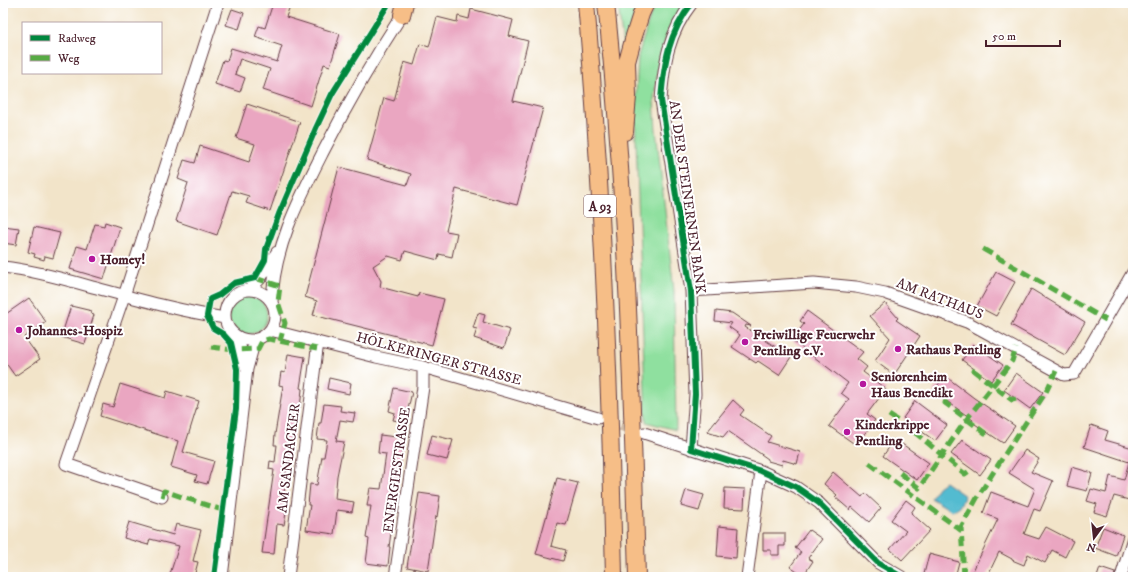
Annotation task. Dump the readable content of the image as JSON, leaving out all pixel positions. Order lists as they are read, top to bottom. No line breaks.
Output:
{"streets":{"highway":["A 93"],"street":["AN DER STEINERNEN BANK","AM RATHAUS","HÖLKERINGER STRASSE","AM SANDACKER","ENERGIESTRASSE"]},"crossings":[["AN DER STEINERNEN BANK","AM RATHAUS"],["HÖLKERINGER STRASSE","AM SANDACKER"],["HÖLKERINGER STRASSE","ENERGIESTRASSE"]],"places":["Homey!","Johannes-Hospiz","Freiwillige Feuerwehr Pentling e.V.","Rathaus Pentling","Seniorenheim Haus Benedikt","Kinderkrippe Pentling"],"legend":["Radweg","Weg"],"scale_bar":"50 m","north":"bottom"}
